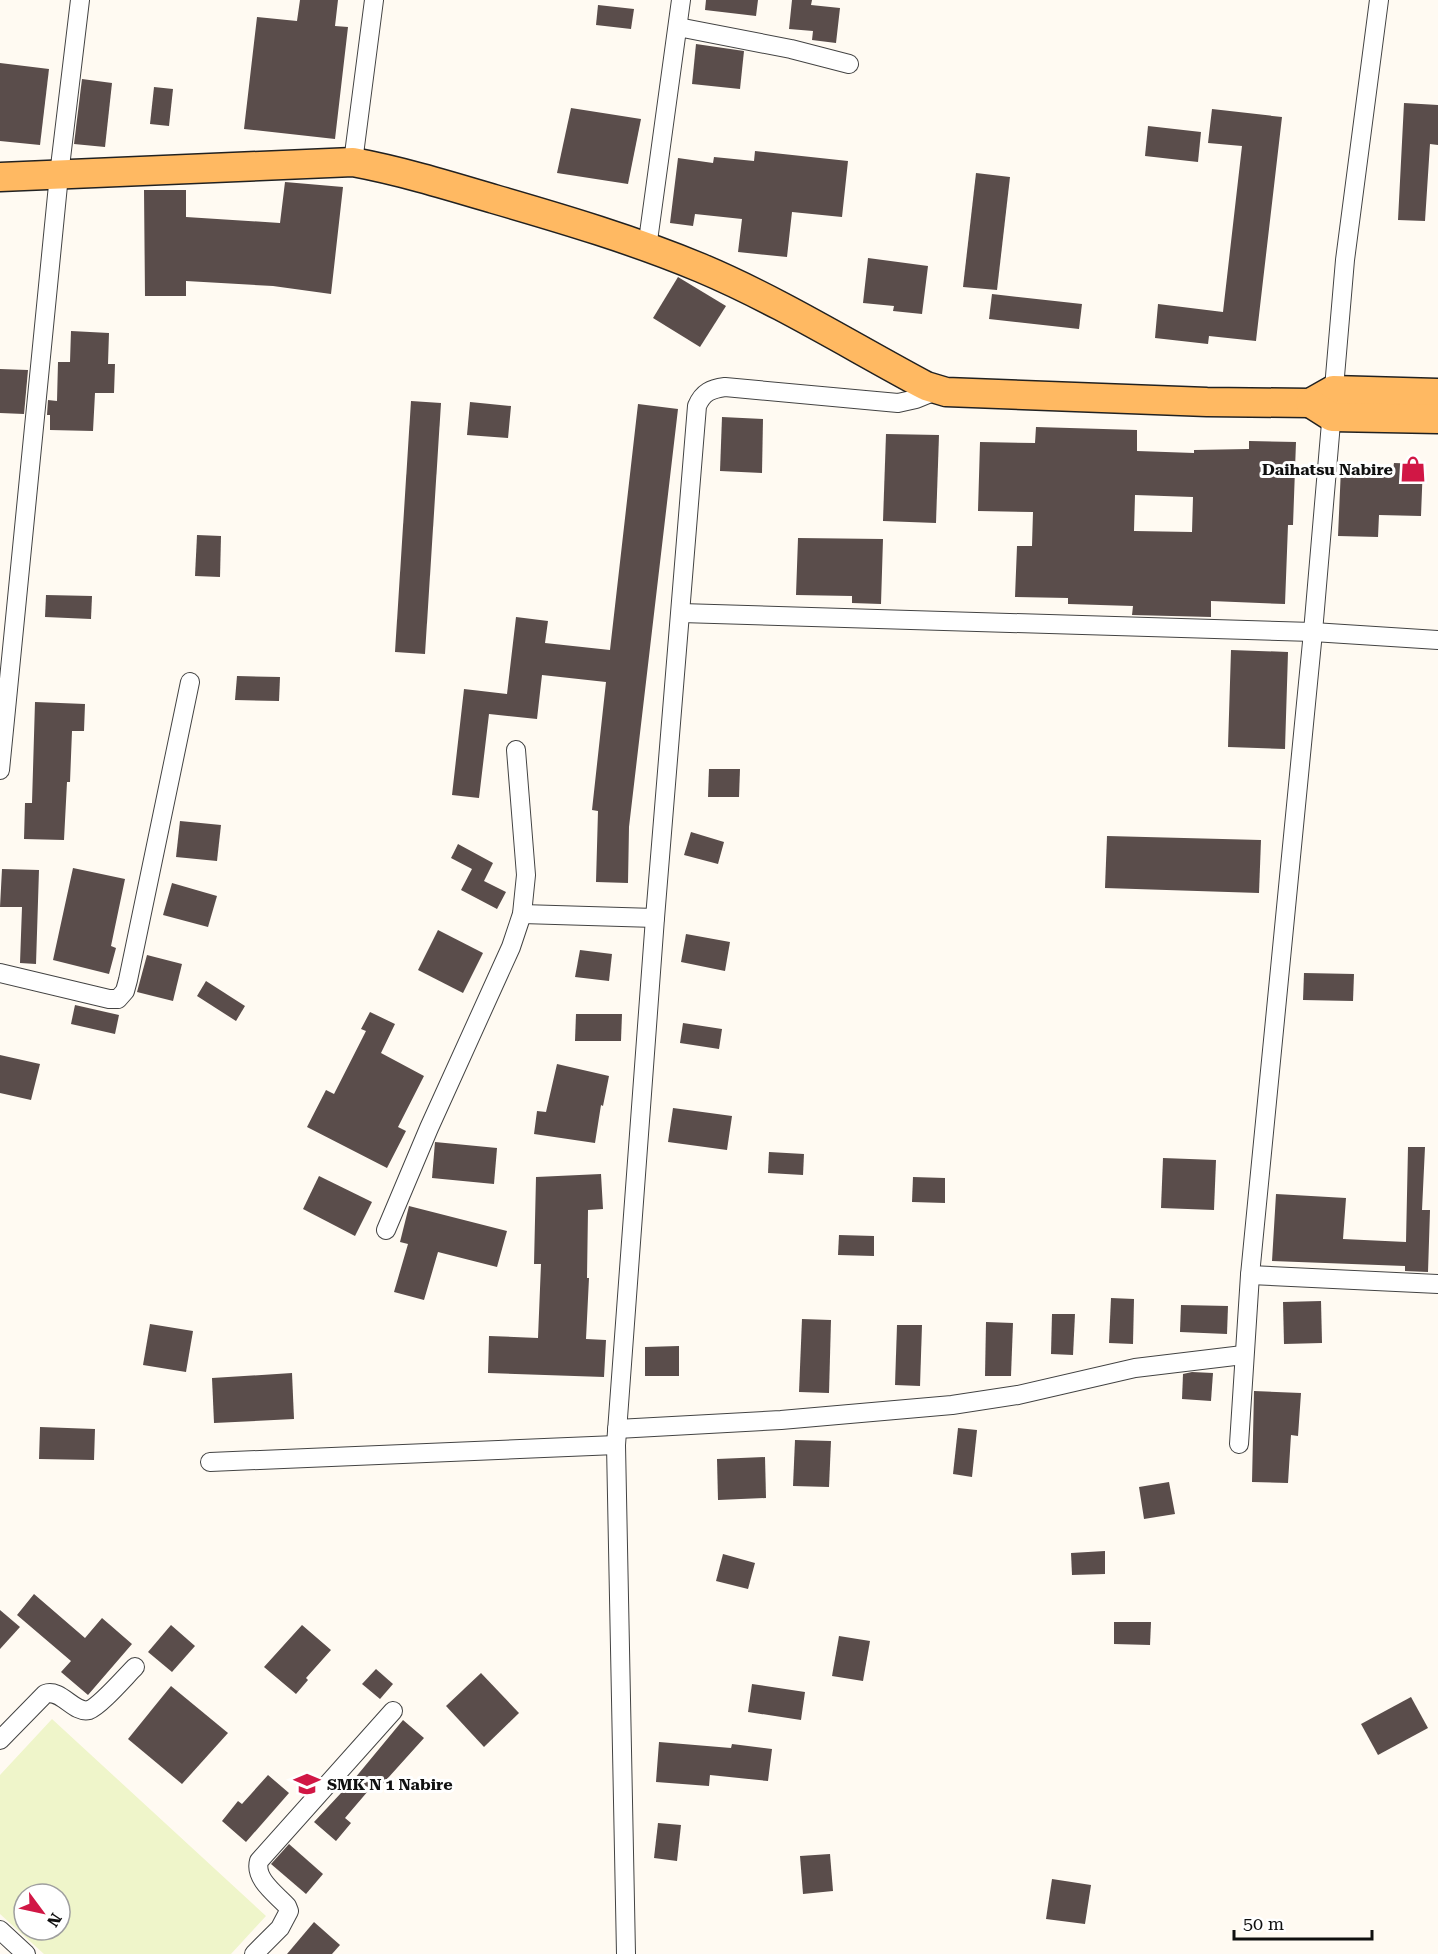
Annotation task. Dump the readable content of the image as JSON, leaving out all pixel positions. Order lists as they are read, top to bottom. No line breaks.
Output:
{"places":{"shop":["Daihatsu Nabire"],"school or university":["SMK N 1 Nabire"]},"scale_bar":"50 m","north":"bottom right"}
